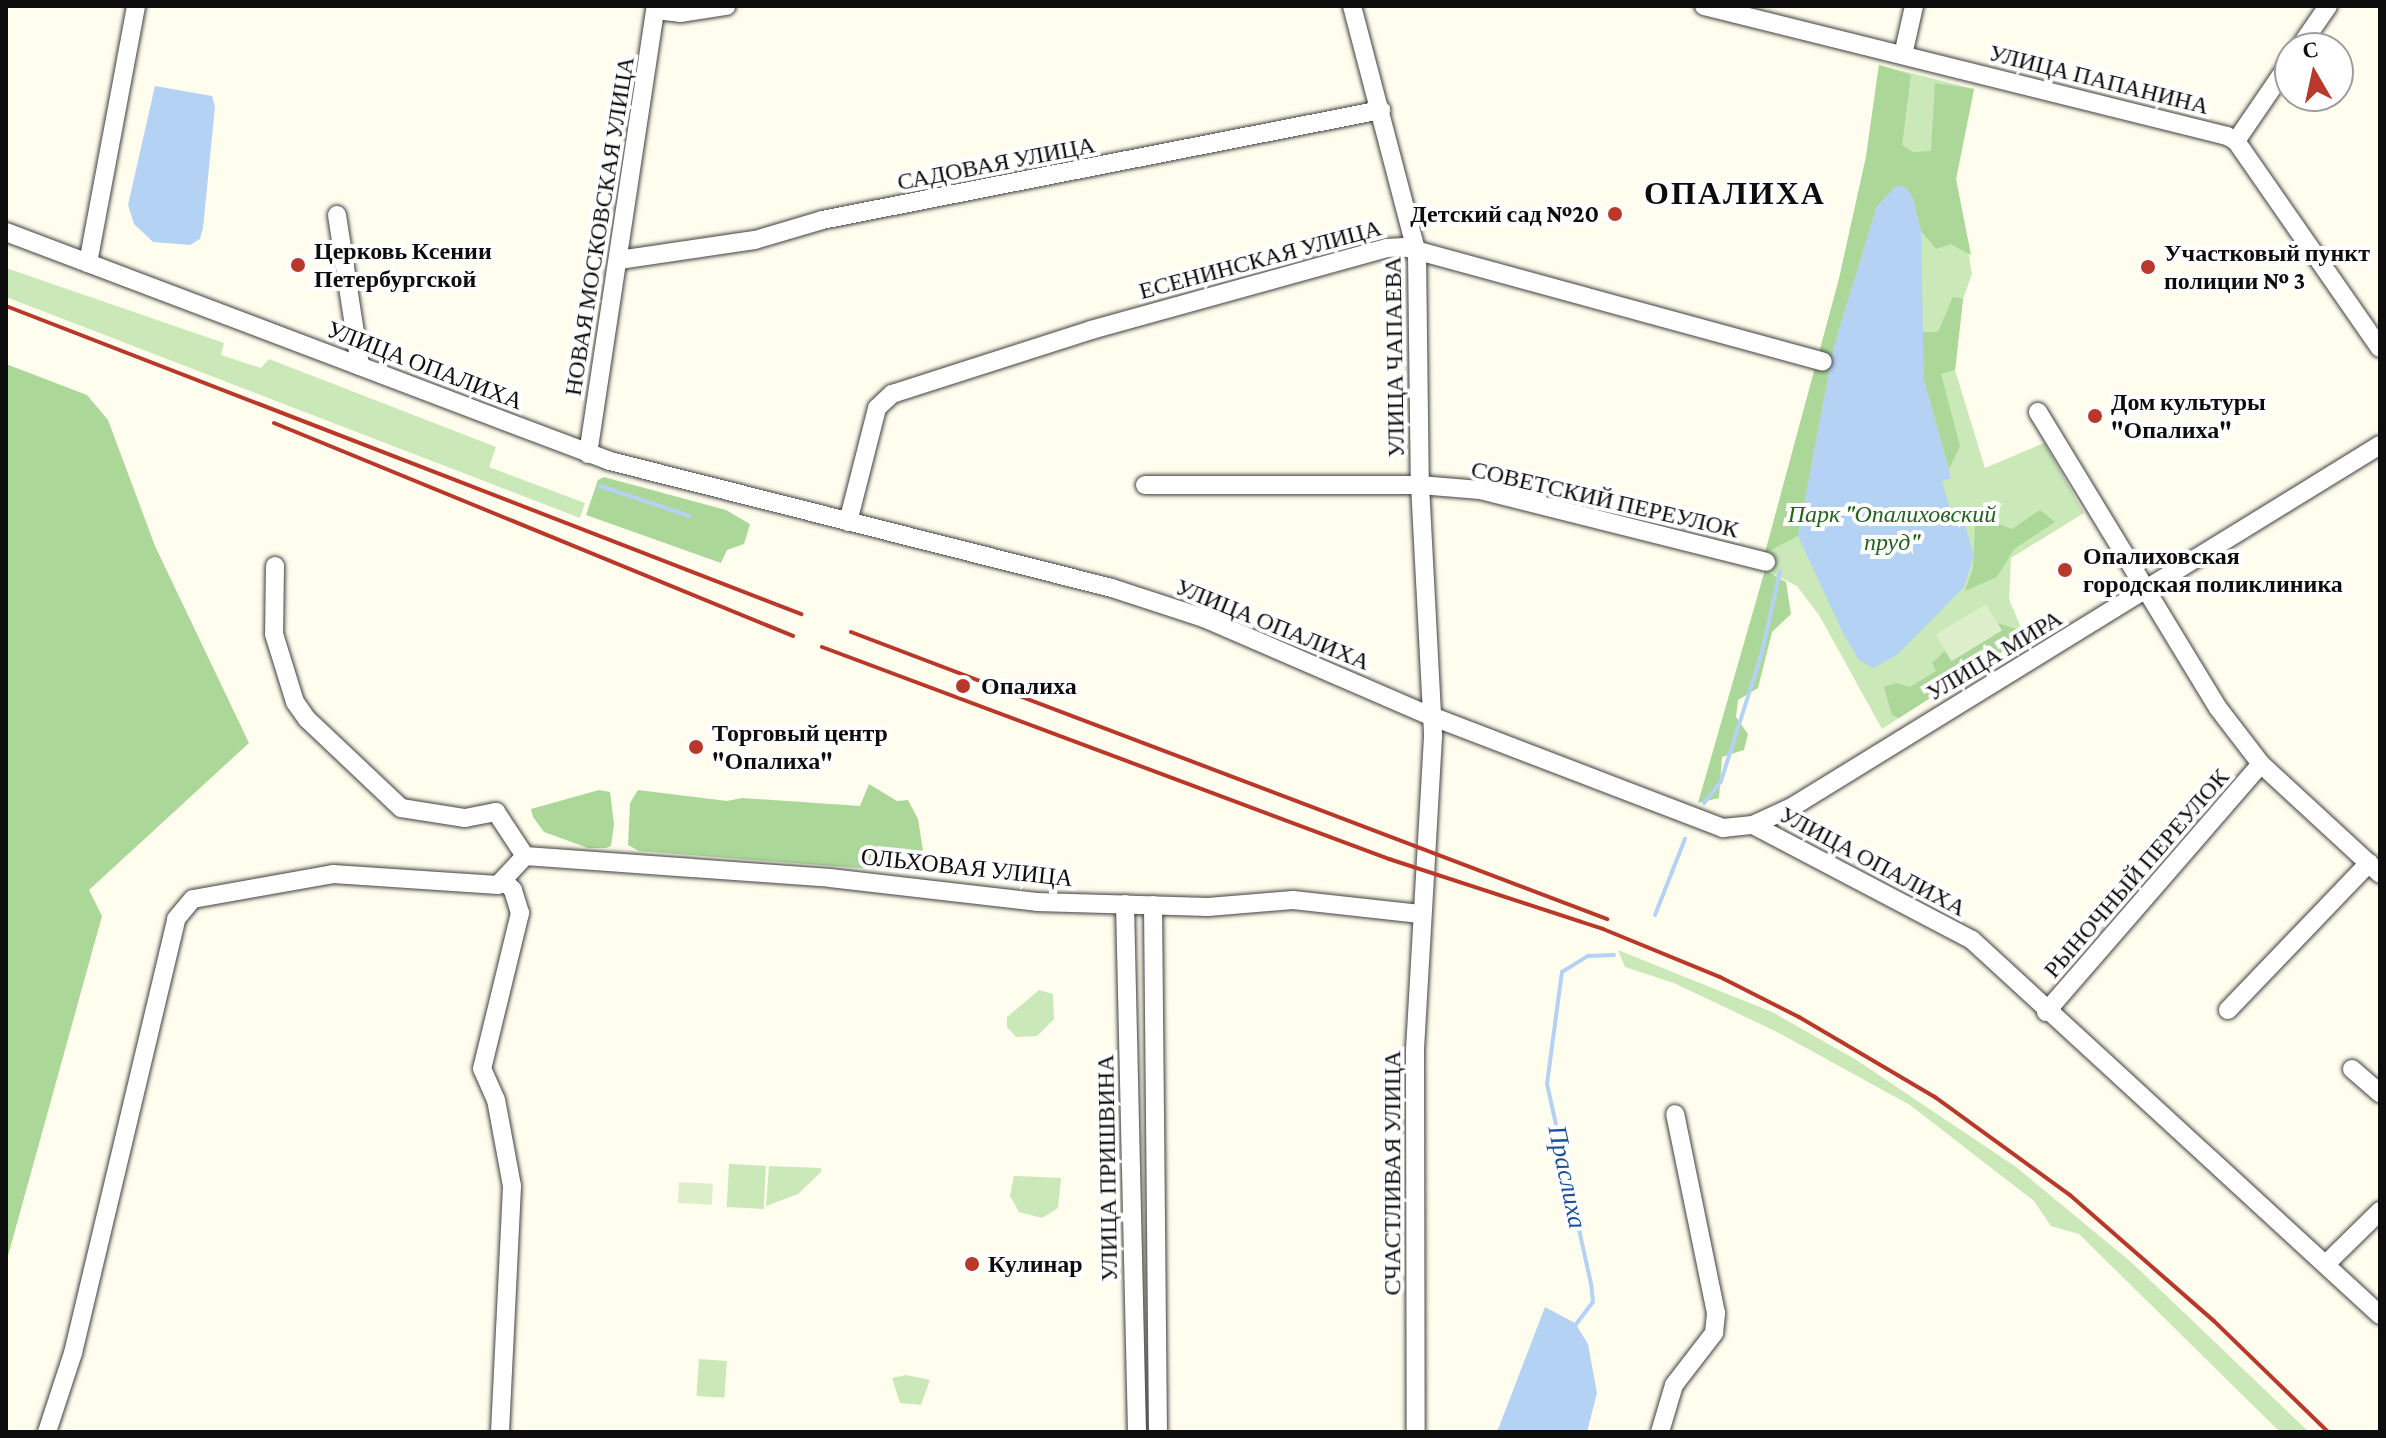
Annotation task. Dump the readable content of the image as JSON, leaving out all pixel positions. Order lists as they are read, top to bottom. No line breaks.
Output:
{"streets":{"street":["УЛИЦА ПАПАНИНА","САДОВАЯ УЛИЦА","НОВАЯ МОСКОВСКАЯ УЛИЦА","ЕСЕНИНСКАЯ УЛИЦА","УЛИЦА ЧАПАЕВА","УЛИЦА ОПАЛИХА","СОВЕТСКИЙ ПЕРЕУЛОК","УЛИЦА МИРА","ОЛЬХОВАЯ УЛИЦА","РЫНОЧНЫЙ ПЕРЕУЛОК","УЛИЦА ПРИШВИНА","СЧАСТЛИВАЯ УЛИЦА"]},"crossings":[["САДОВАЯ УЛИЦА","НОВАЯ МОСКОВСКАЯ УЛИЦА"],["САДОВАЯ УЛИЦА","УЛИЦА ЧАПАЕВА"],["НОВАЯ МОСКОВСКАЯ УЛИЦА","УЛИЦА ОПАЛИХА"],["ЕСЕНИНСКАЯ УЛИЦА","УЛИЦА ЧАПАЕВА"],["ЕСЕНИНСКАЯ УЛИЦА","УЛИЦА ОПАЛИХА"],["УЛИЦА ЧАПАЕВА","УЛИЦА ОПАЛИХА"],["УЛИЦА ЧАПАЕВА","СОВЕТСКИЙ ПЕРЕУЛОК"],["УЛИЦА ЧАПАЕВА","ОЛЬХОВАЯ УЛИЦА"],["УЛИЦА ЧАПАЕВА","СЧАСТЛИВАЯ УЛИЦА"],["УЛИЦА ОПАЛИХА","УЛИЦА МИРА"],["УЛИЦА ОПАЛИХА","РЫНОЧНЫЙ ПЕРЕУЛОК"],["ОЛЬХОВАЯ УЛИЦА","УЛИЦА ПРИШВИНА"],["ОЛЬХОВАЯ УЛИЦА","СЧАСТЛИВАЯ УЛИЦА"]],"districts":["ОПАЛИХА"],"water":["Праслиха"],"parks":["Парк \"Опалиховский пруд\""],"places":["Детский сад №20","Церковь Ксении Петербургской","Участковый пункт полиции № 3","Дом культуры \"Опалиха\"","Опалиховская городская поликлиника","Опалиха","Торговый центр \"Опалиха\"","Кулинар"],"north":"top"}
